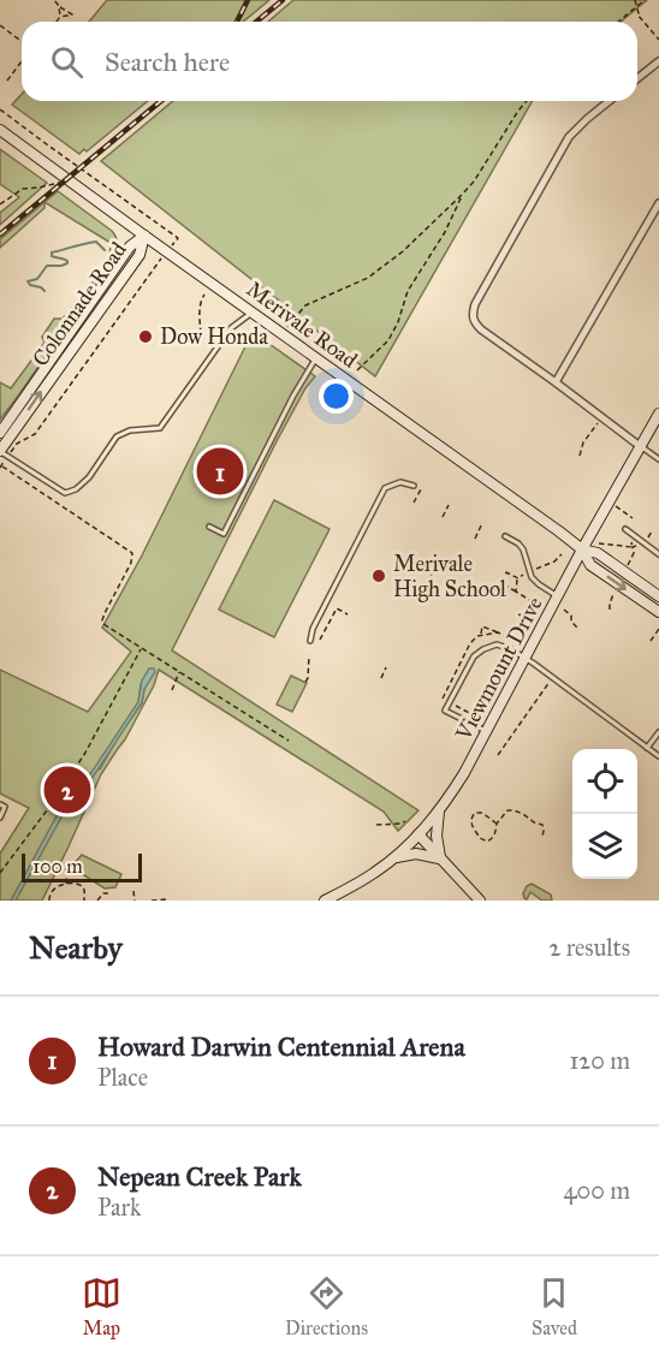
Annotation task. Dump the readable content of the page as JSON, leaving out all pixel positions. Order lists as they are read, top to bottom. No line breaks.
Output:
{"streets":{"street":["Colonnade Road","Merivale Road","Viewmount Drive"]},"crossings":[["Colonnade Road","Merivale Road"],["Merivale Road","Viewmount Drive"]],"places":["Dow Honda","Merivale High School"],"scale_bar":"100 m","page":{"search":"Search here","pins":["1","2"],"scale":"100 m","heading":["Nearby","2 results"],"list":[{"mark":"1","name":"Howard Darwin Centennial Arena","note":"Place","value":"120 m"},{"mark":"2","name":"Nepean Creek Park","note":"Park","value":"400 m"}],"nav":["Map","Directions","Saved"]}}
